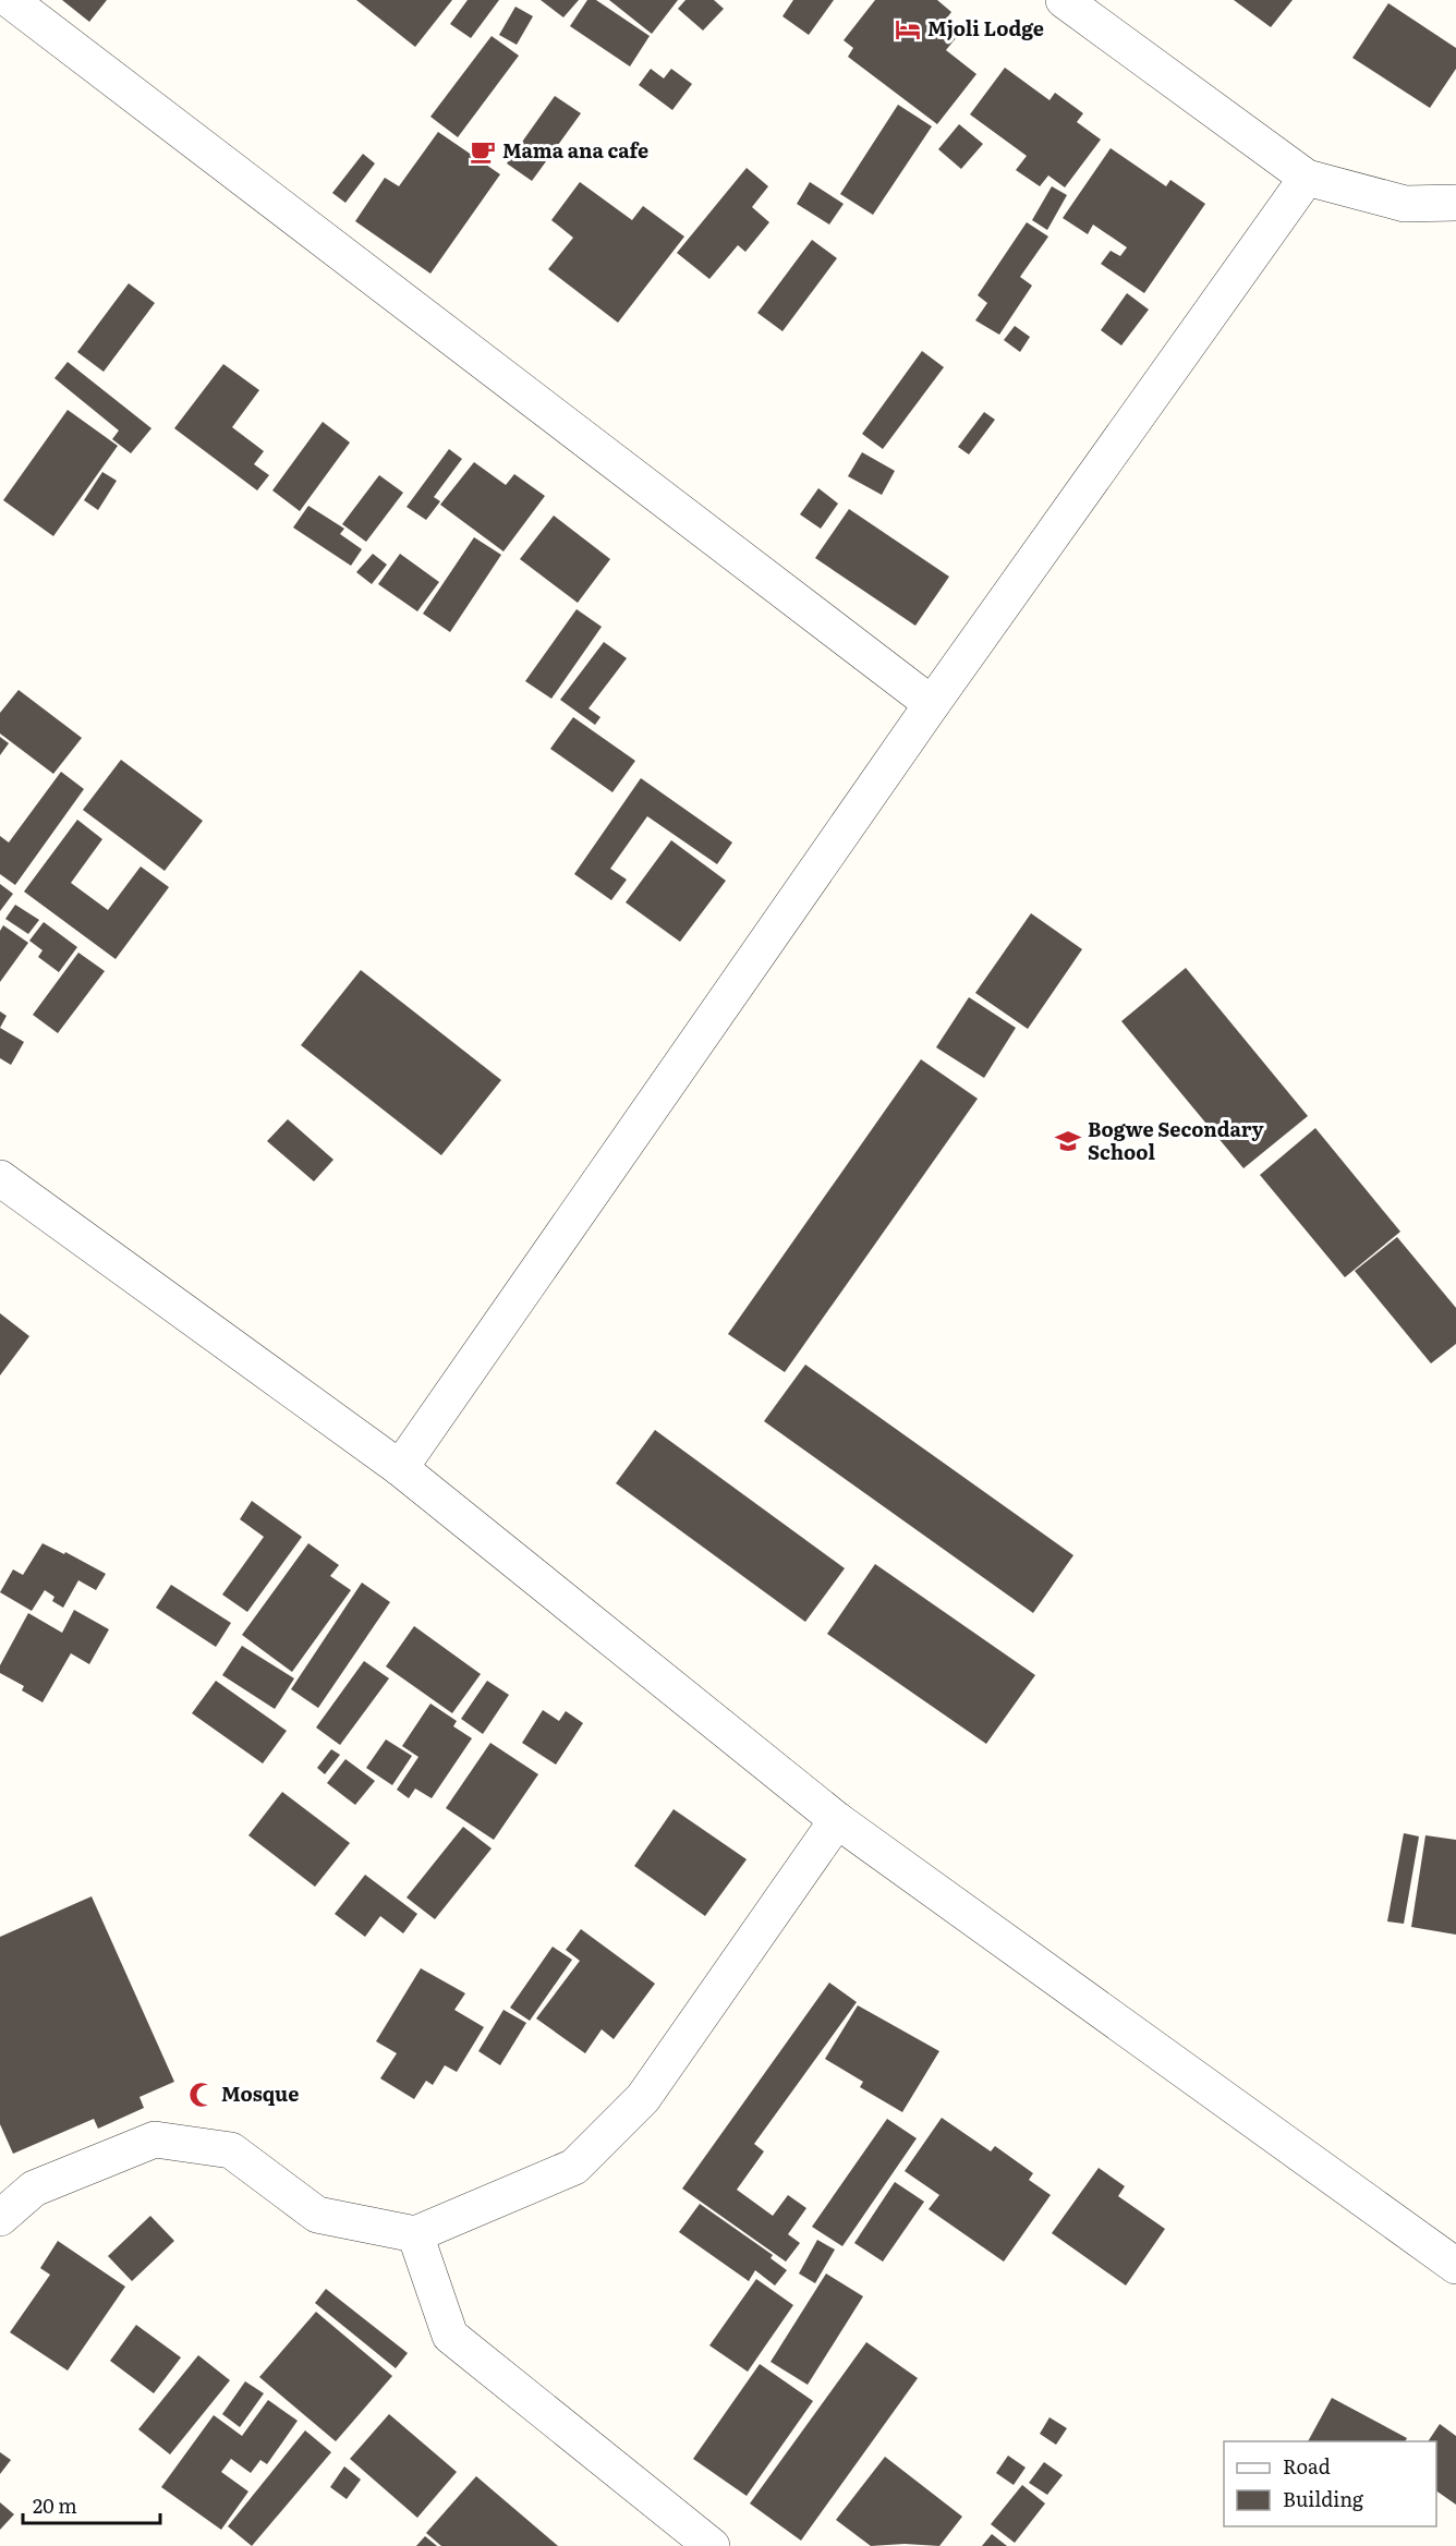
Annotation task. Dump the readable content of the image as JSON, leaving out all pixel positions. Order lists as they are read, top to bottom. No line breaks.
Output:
{"places":{"hotel":["Mjoli Lodge"],"cafe":["Mama ana cafe"],"school or university":["Bogwe Secondary School"],"mosque":["Mosque"]},"legend":["Road","Building"],"scale_bar":"20 m"}
